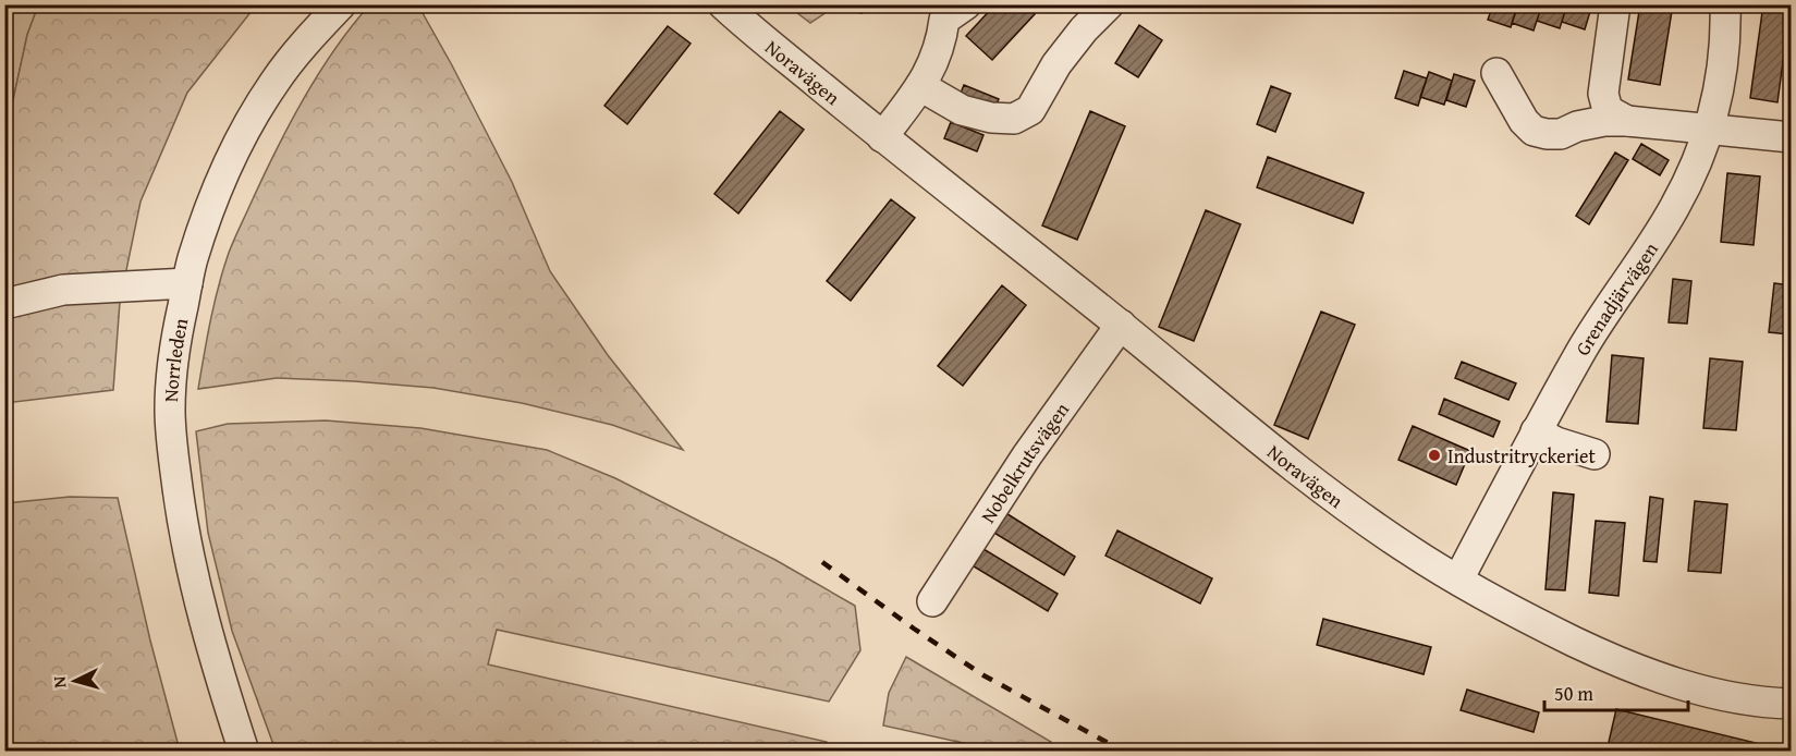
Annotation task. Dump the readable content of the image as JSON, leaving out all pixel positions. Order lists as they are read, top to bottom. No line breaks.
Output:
{"streets":{"street":["Noravägen","Grenadjärvägen","Norrleden","Nobelkrutsvägen"]},"crossings":[["Noravägen","Grenadjärvägen"],["Noravägen","Nobelkrutsvägen"]],"places":["Industritryckeriet"],"scale_bar":"50 m","north":"left"}
